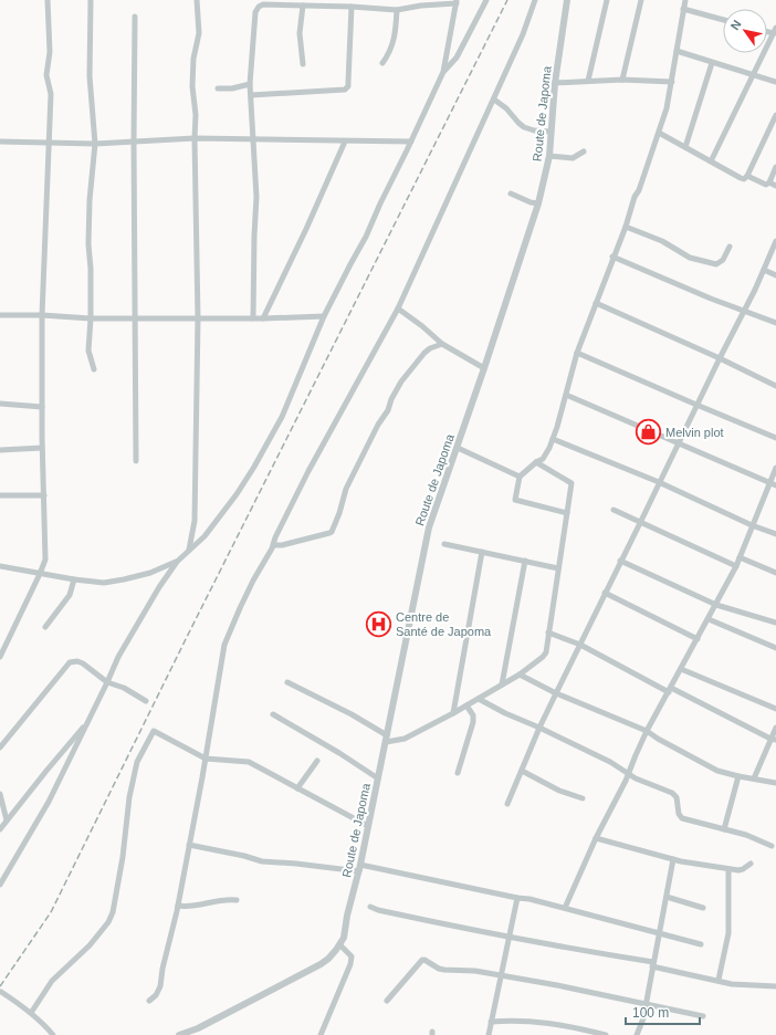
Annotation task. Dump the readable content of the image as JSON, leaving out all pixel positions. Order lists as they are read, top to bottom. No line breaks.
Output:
{"streets":{"street":["Route de Japoma"]},"places":{"shop":["Melvin plot"],"hospital":["Centre de Santé de Japoma"]},"scale_bar":"100 m","north":"top left"}
